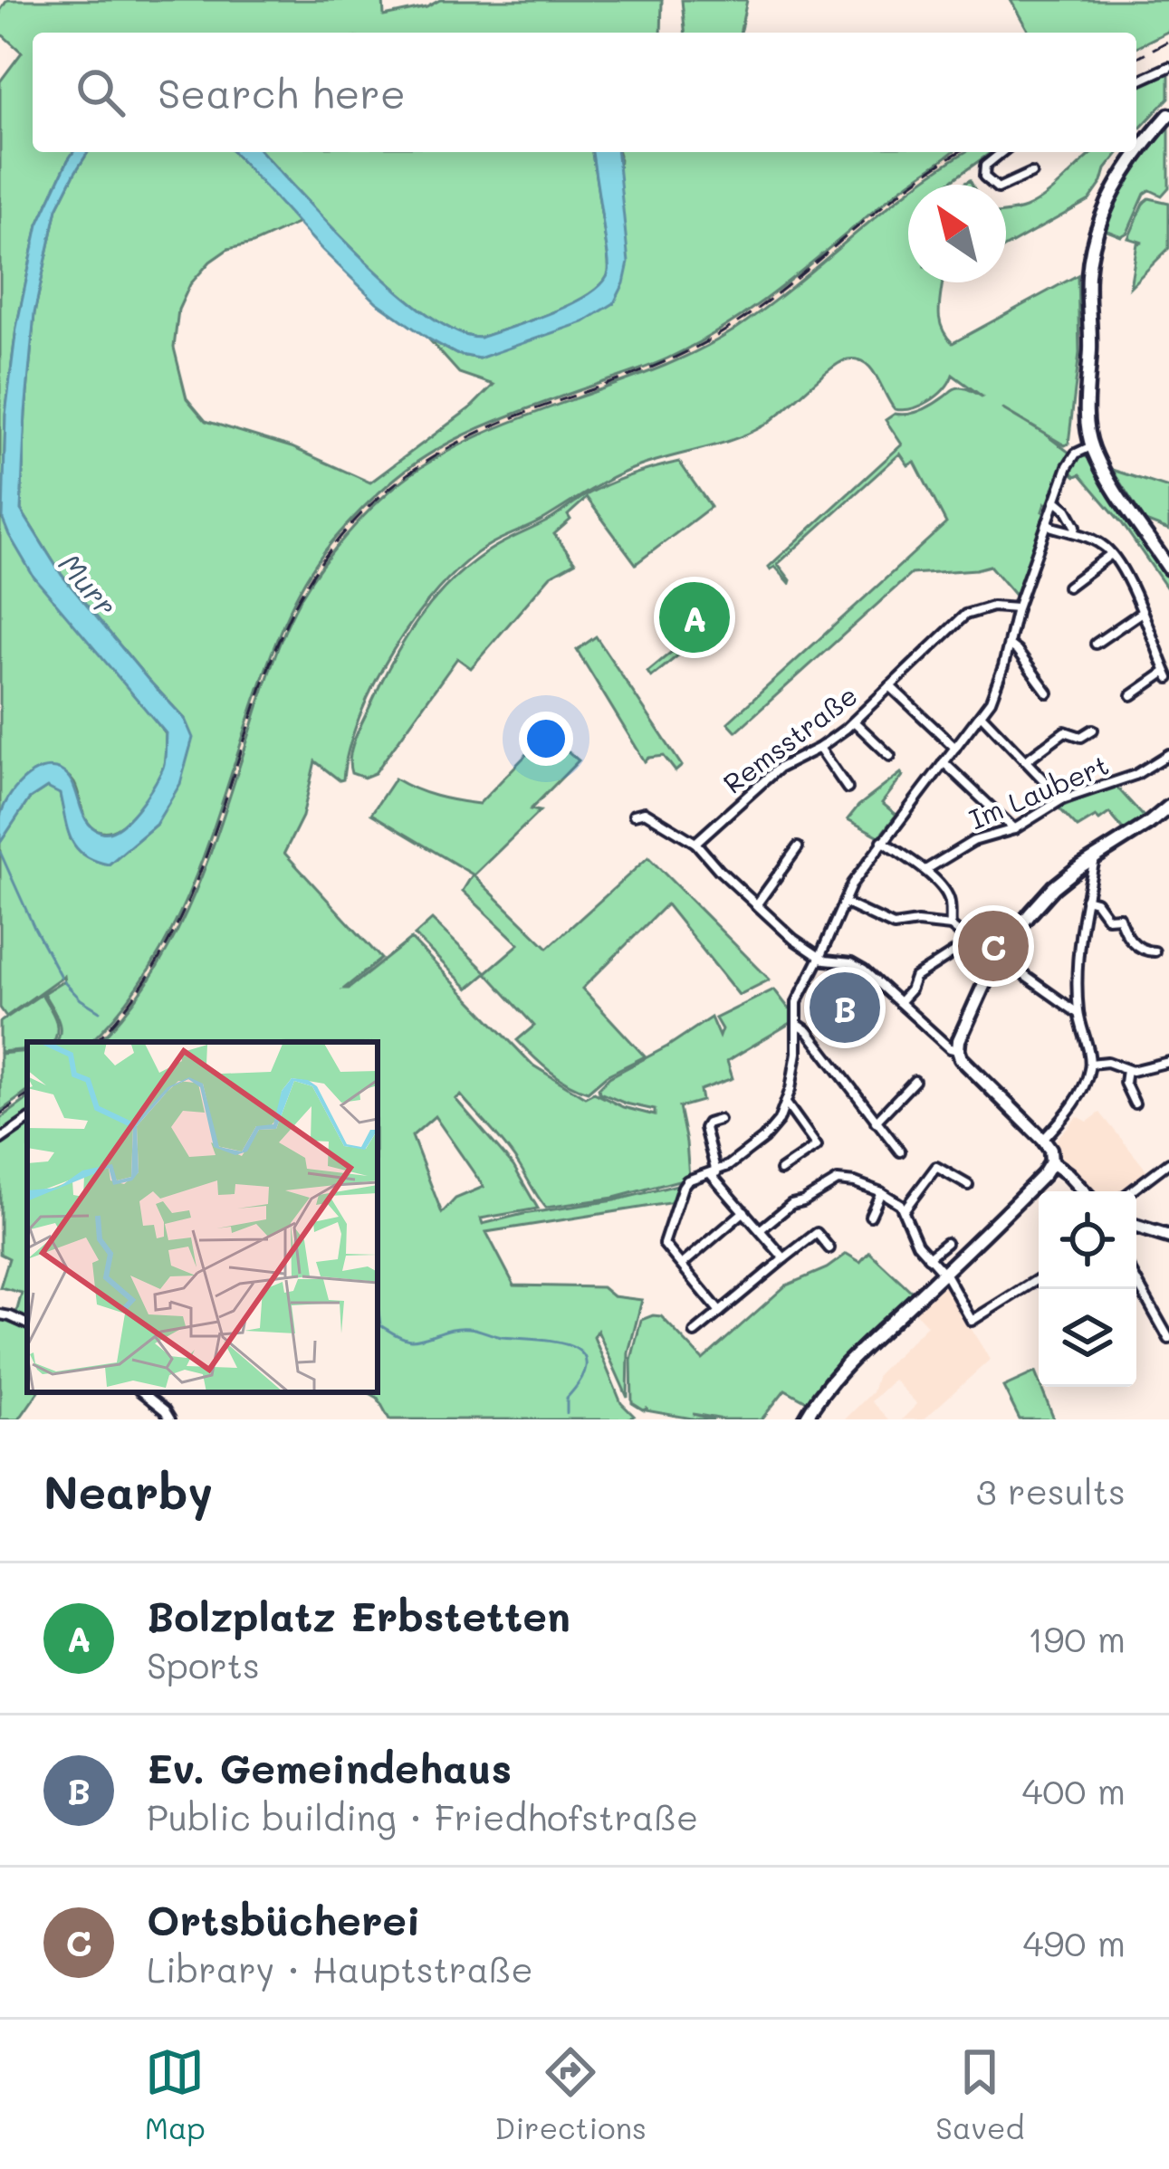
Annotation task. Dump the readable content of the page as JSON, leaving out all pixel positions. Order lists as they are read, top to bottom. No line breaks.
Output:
{"streets":{"street":["Remsstraße","Im Laubert"]},"water":["Murr"],"north":"top left","page":{"search":"Search here","pins":["A","C","B"],"heading":["Nearby","3 results"],"list":[{"mark":"A","name":"Bolzplatz Erbstetten","note":"Sports","value":"190 m"},{"mark":"B","name":"Ev. Gemeindehaus","note":"Public building · Friedhofstraße","value":"400 m"},{"mark":"C","name":"Ortsbücherei","note":"Library · Hauptstraße","value":"490 m"}],"nav":["Map","Directions","Saved"]}}
